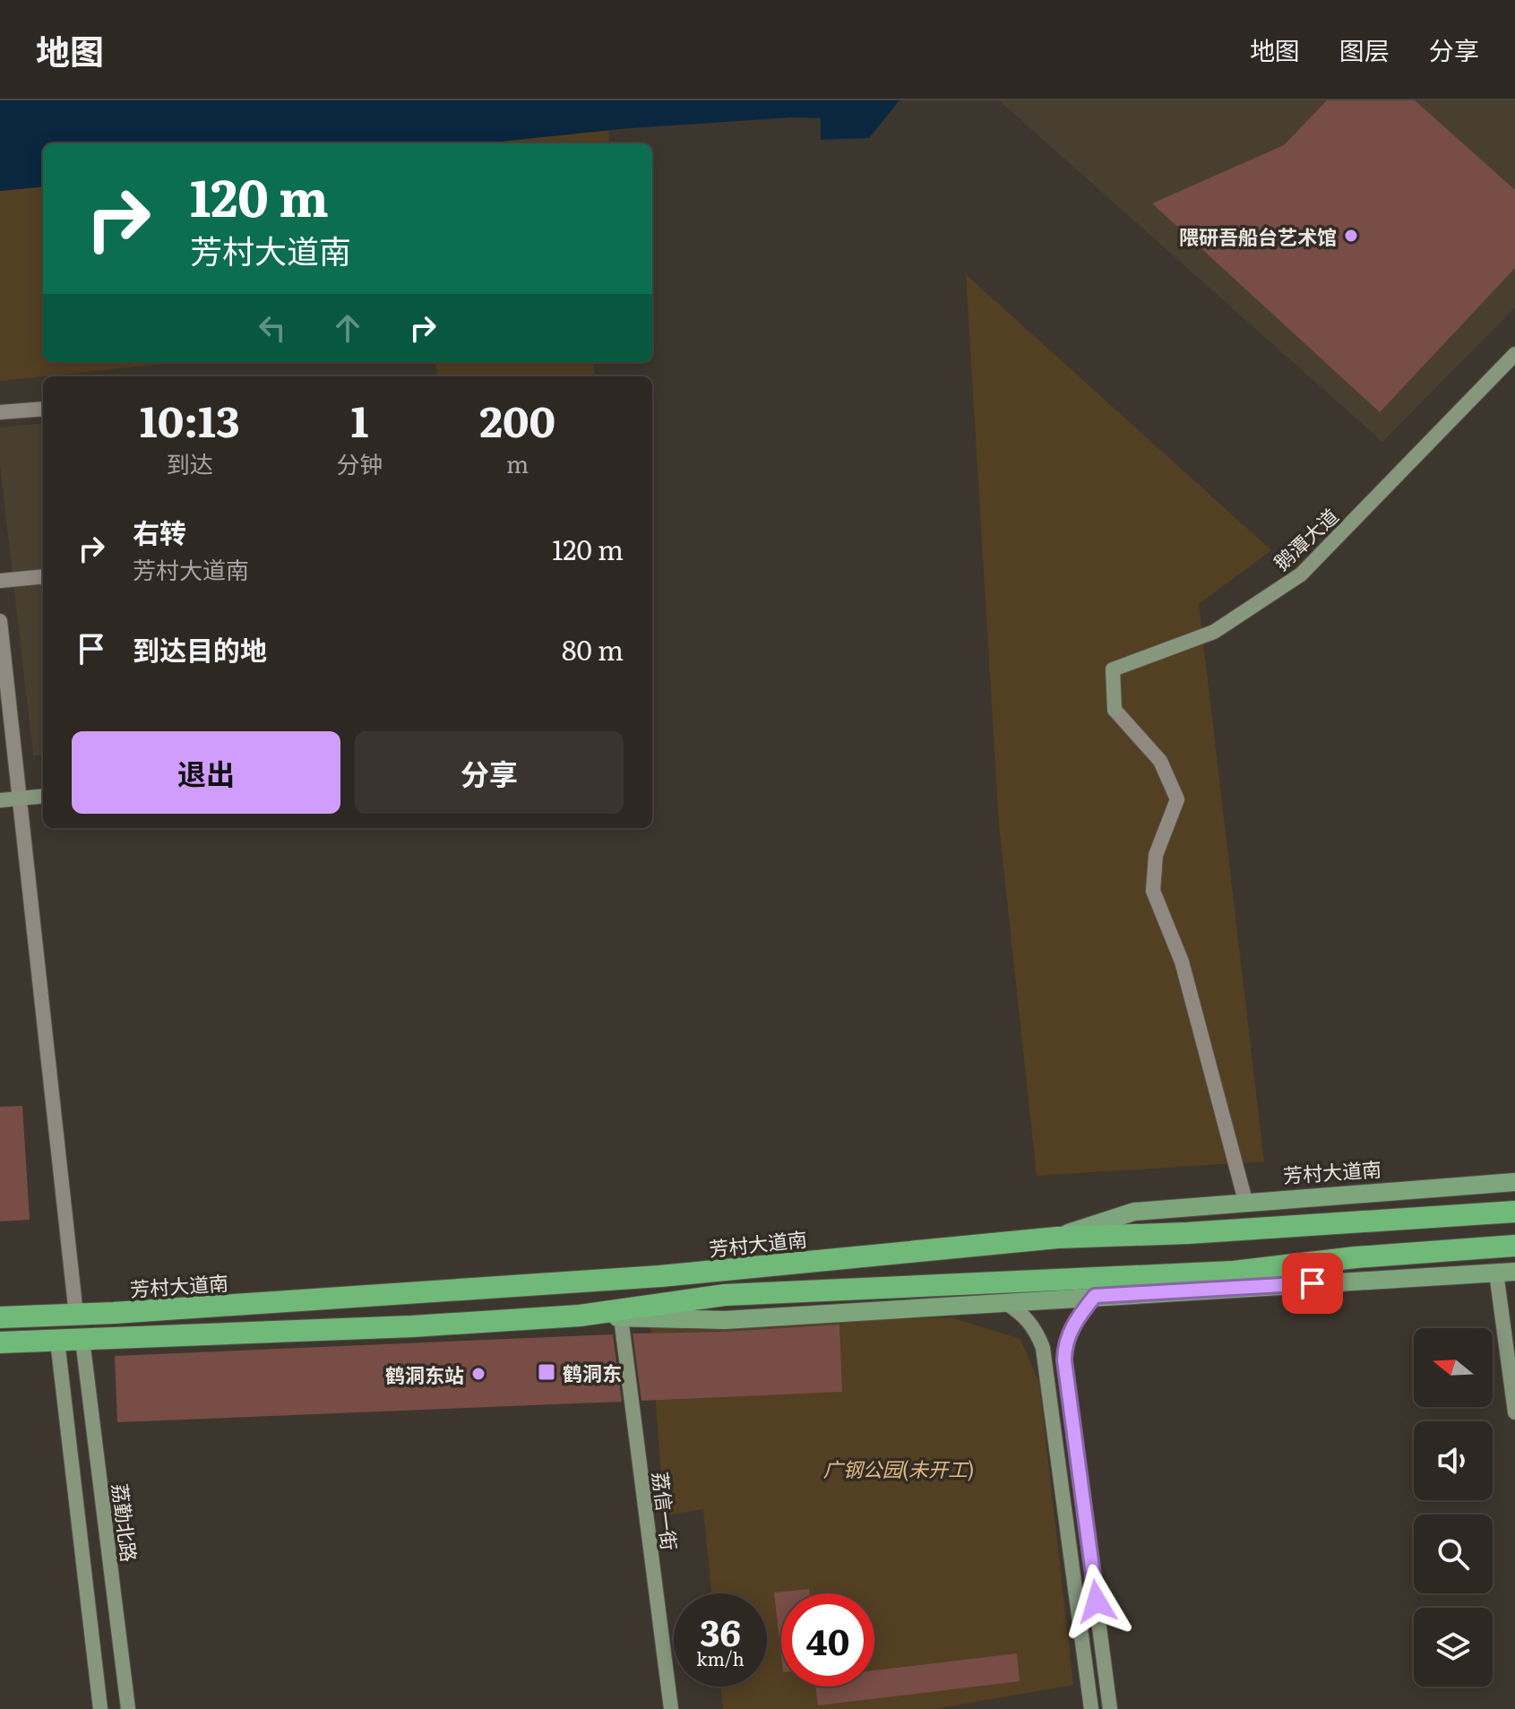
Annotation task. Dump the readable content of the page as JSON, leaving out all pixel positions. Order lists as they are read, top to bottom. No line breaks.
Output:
{"streets":{"highway":["芳村大道南"],"street":["鹅潭大道","荔信一街","荔勤北路"]},"crossings":[["鹅潭大道","芳村大道南"]],"parks":["广钢公园(未开工)"],"places":{"other":["隈研吾船台艺术馆","鹤洞东站"],"transit":["鹤洞东"]},"north":"left","page":{"header":"地图","nav":["地图","图层","分享"],"turn":["120 m","芳村大道南"],"eta":["10:13","到达","1","分钟","200","m"],"list":[{"name":"右转","note":"芳村大道南","value":"120 m"},{"name":"到达目的地","value":"80 m"}],"buttons":["退出","分享"],"speed":"36 km/h","limit":"40"}}
